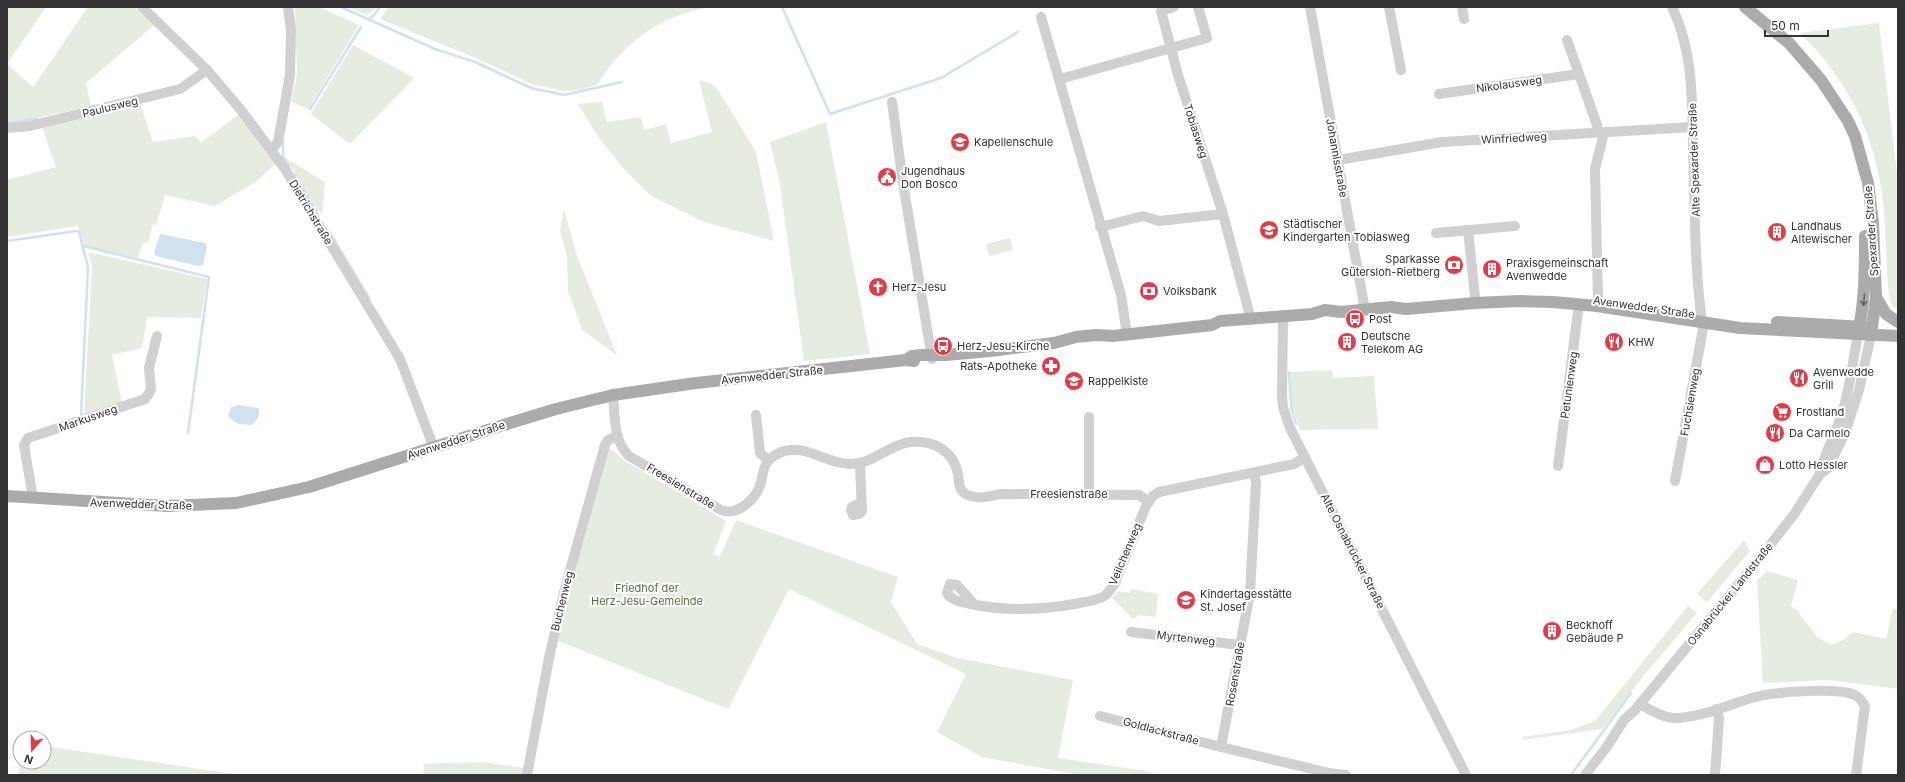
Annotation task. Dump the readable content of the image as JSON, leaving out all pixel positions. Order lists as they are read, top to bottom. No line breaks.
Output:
{"streets":{"main road":["Spexarder Straße","Avenwedder Straße"],"street":["Nikolausweg","Paulusweg","Tobiasweg","Winfriedweg","Johannisstraße","Alte Spexarder Straße","Dietrichstraße","Petunienweg","Fuchsienweg","Markusweg","Freesienstraße","Alte Osnabrücker Straße","Veilchenweg","Osnabrücker Landstraße","Buchenweg","Myrtenweg","Rosenstraße","Goldlackstraße"]},"crossings":[["Paulusweg","Dietrichstraße"],["Tobiasweg","Avenwedder Straße"],["Winfriedweg","Johannisstraße"],["Winfriedweg","Alte Spexarder Straße"],["Johannisstraße","Avenwedder Straße"],["Alte Spexarder Straße","Avenwedder Straße"],["Alte Spexarder Straße","Fuchsienweg"],["Dietrichstraße","Avenwedder Straße"],["Spexarder Straße","Avenwedder Straße"],["Spexarder Straße","Osnabrücker Landstraße"],["Avenwedder Straße","Petunienweg"],["Avenwedder Straße","Fuchsienweg"],["Avenwedder Straße","Markusweg"],["Avenwedder Straße","Freesienstraße"],["Avenwedder Straße","Alte Osnabrücker Straße"],["Avenwedder Straße","Osnabrücker Landstraße"],["Freesienstraße","Veilchenweg"],["Freesienstraße","Buchenweg"],["Myrtenweg","Rosenstraße"],["Rosenstraße","Goldlackstraße"]],"parks":["Friedhof der Herz-Jesu-Gemeinde"],"places":{"school or university":["Kapellenschule","Städtischer Kindergarten Tobiasweg","Rappelkiste","Kindertagesstätte St. Josef"],"public building":["Jugendhaus Don Bosco"],"building":["Landhaus Altewischer","Praxisgemeinschaft Avenwedde","Deutsche Telekom AG","Beckhoff Gebäude P"],"bank":["Sparkasse Gütersloh-Rietberg","Volksbank"],"church":["Herz-Jesu"],"bus stop":["Post","Herz-Jesu-Kirche"],"restaurant":["KHW","Avenwedde Grill","Da Carmelo"],"pharmacy":["Rats-Apotheke"],"supermarket":["Frostland"],"shop":["Lotto Hessler"]},"scale_bar":"50 m","north":"bottom"}
